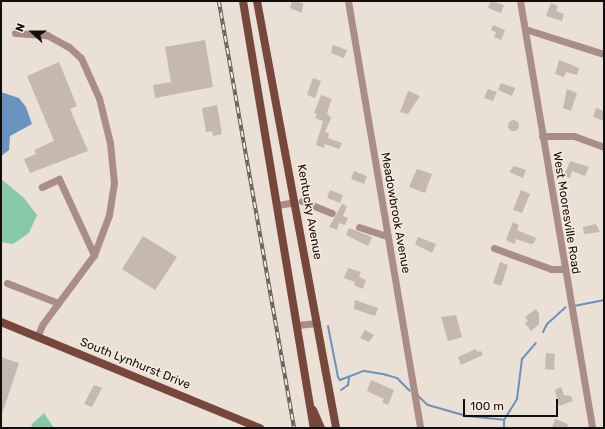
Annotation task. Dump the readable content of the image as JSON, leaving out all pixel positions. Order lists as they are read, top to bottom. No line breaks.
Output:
{"streets":{"main road":["Kentucky Avenue","South Lynhurst Drive"],"street":["Meadowbrook Avenue","West Mooresville Road"]},"scale_bar":"100 m","north":"left"}
